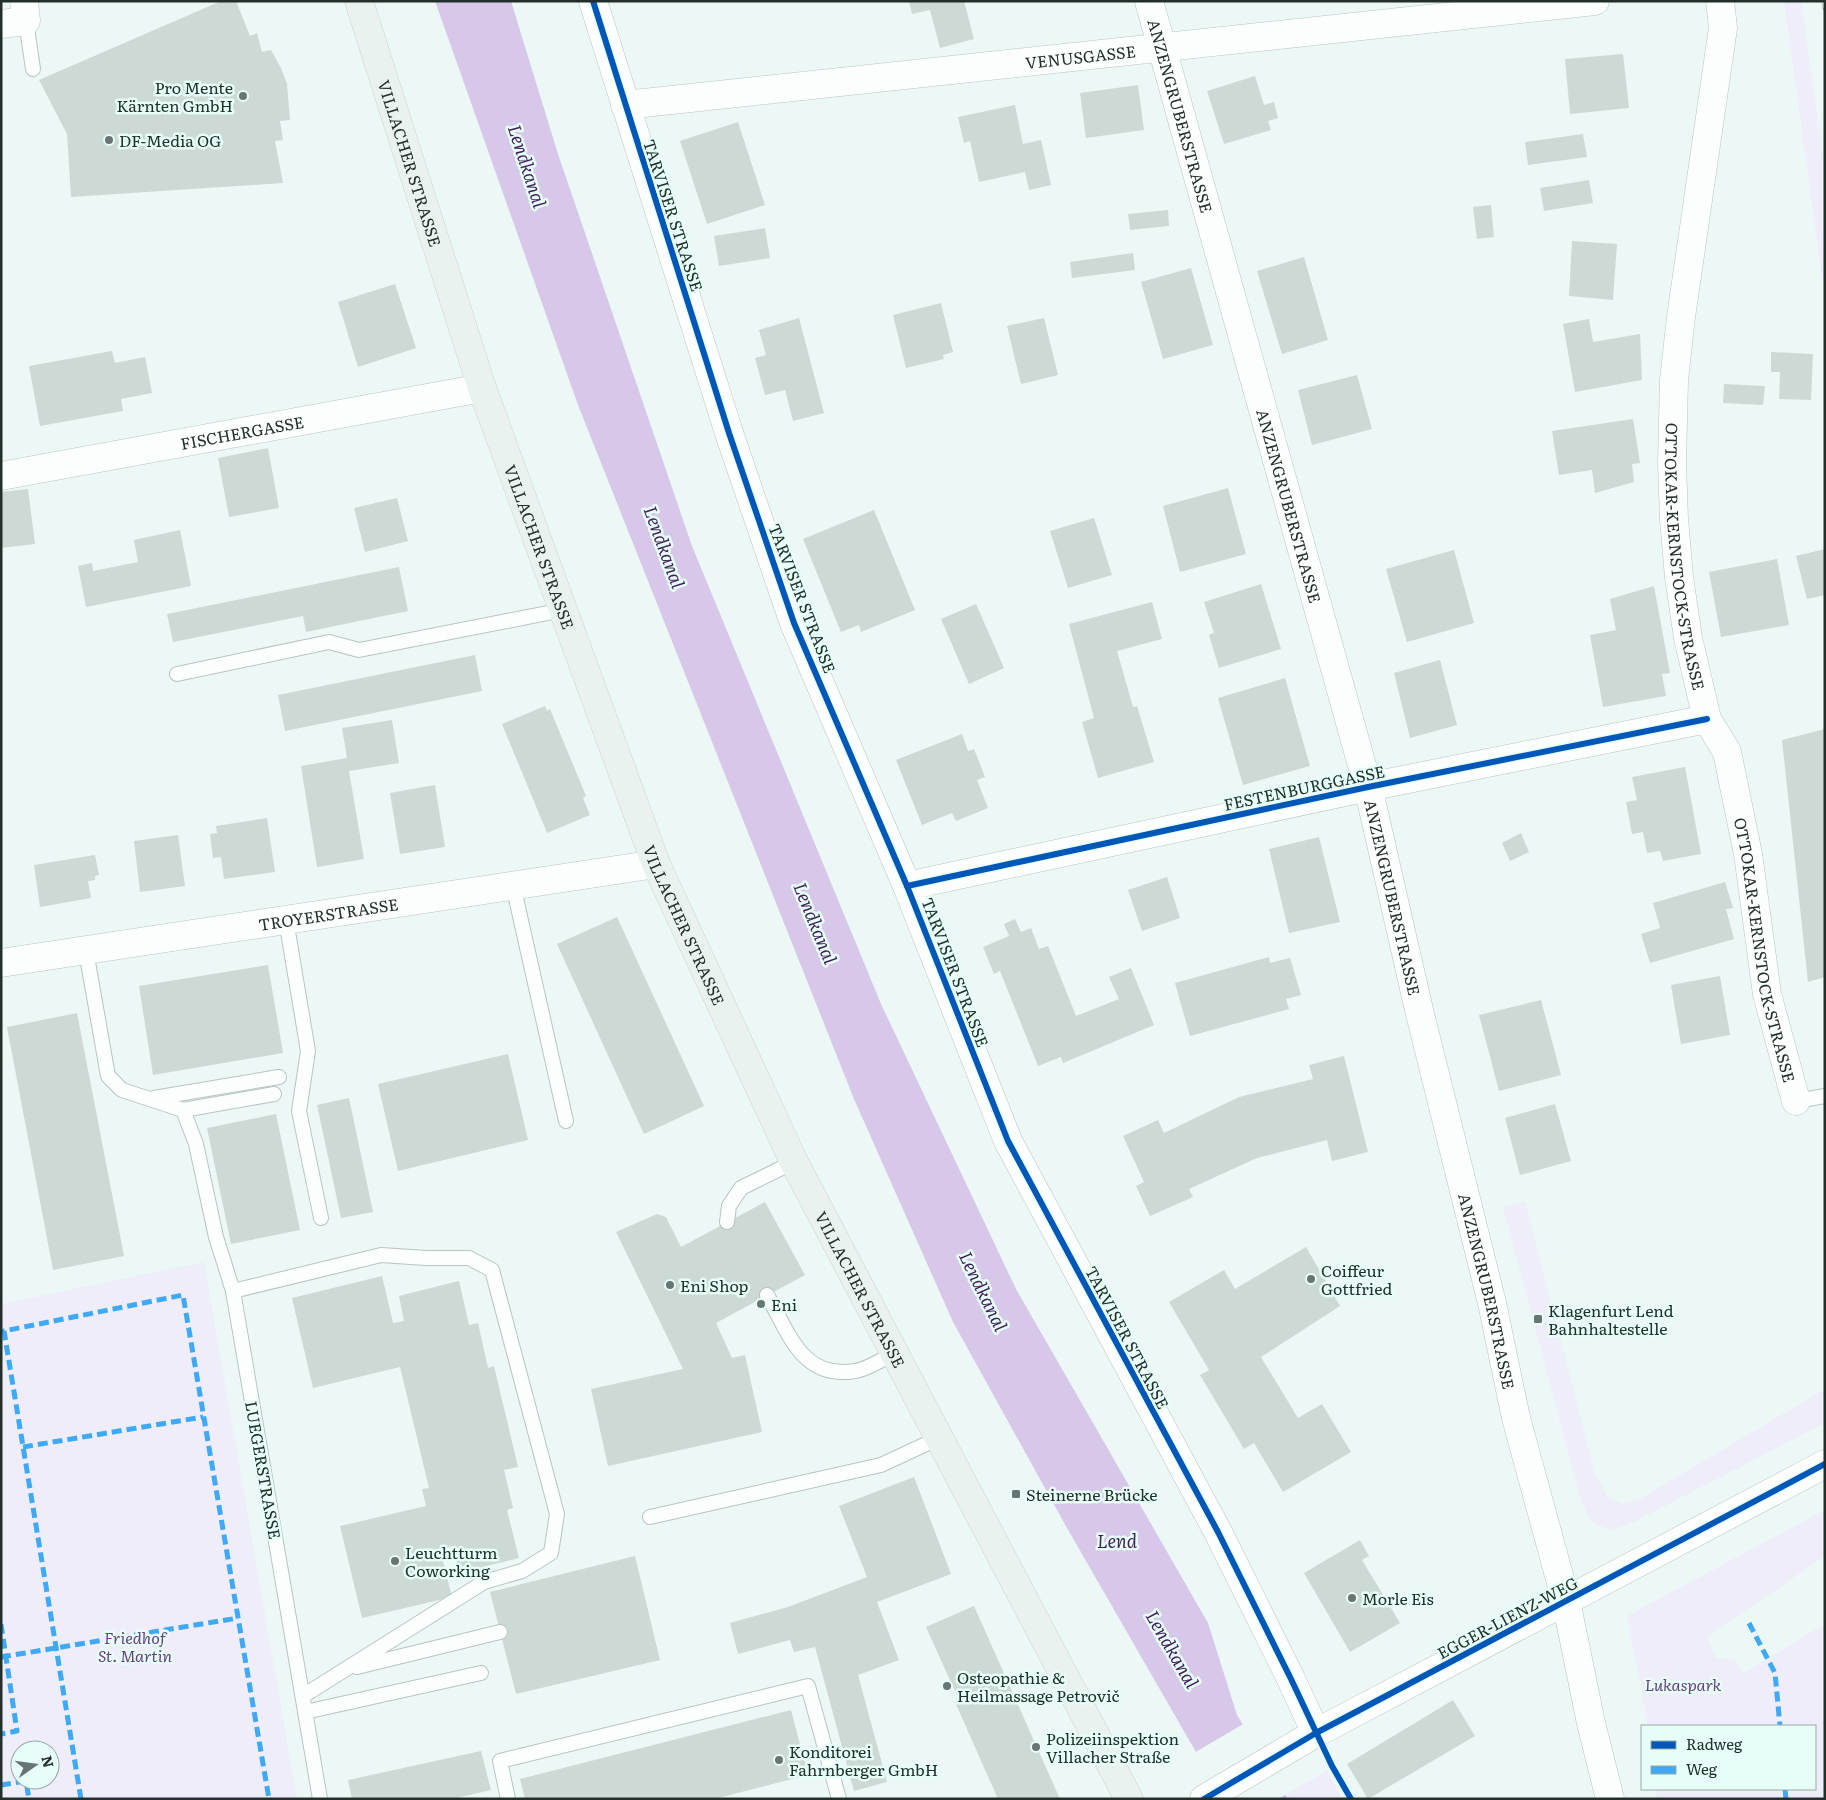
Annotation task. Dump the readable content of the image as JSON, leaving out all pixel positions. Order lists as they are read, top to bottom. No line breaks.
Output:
{"streets":{"main road":["VILLACHER STRASSE"],"street":["VENUSGASSE","ANZENGRUBERSTRASSE","TARVISER STRASSE","FISCHERGASSE","OTTOKAR-KERNSTOCK-STRASSE","FESTENBURGGASSE","TROYERSTRASSE","EGGER-LIENZ-WEG"],"lane":["LUEGERSTRASSE"]},"crossings":[["VENUSGASSE","ANZENGRUBERSTRASSE"],["VENUSGASSE","TARVISER STRASSE"],["ANZENGRUBERSTRASSE","FESTENBURGGASSE"],["ANZENGRUBERSTRASSE","EGGER-LIENZ-WEG"],["VILLACHER STRASSE","FISCHERGASSE"],["VILLACHER STRASSE","TROYERSTRASSE"],["TARVISER STRASSE","FESTENBURGGASSE"],["TARVISER STRASSE","EGGER-LIENZ-WEG"],["OTTOKAR-KERNSTOCK-STRASSE","FESTENBURGGASSE"]],"water":["Lendkanal","Lend"],"parks":["Friedhof St. Martin","Lukaspark"],"places":{"other":["Pro Mente Kärnten GmbH","DF-Media OG","Coiffeur Gottfried","Eni Shop","Eni","Leuchtturm Coworking","Morle Eis","Osteopathie & Heilmassage Petrovič","Polizeiinspektion Villacher Straße","Konditorei Fahrnberger GmbH"],"transit":["Klagenfurt Lend Bahnhaltestelle","Steinerne Brücke"]},"legend":["Radweg","Weg"],"north":"right"}
